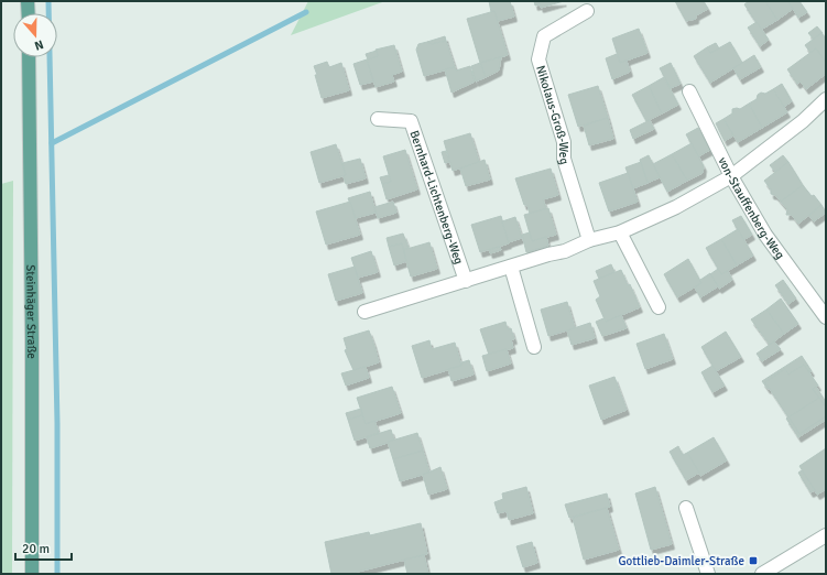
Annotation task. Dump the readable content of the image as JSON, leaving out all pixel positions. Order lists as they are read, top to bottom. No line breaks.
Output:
{"streets":{"main road":["Steinhäger Straße"],"street":["Nikolaus-Groß-Weg","Bernhard-Lichtenberg-Weg","von-Stauffenberg-Weg"]},"places":{"transit":["Gottlieb-Daimler-Straße"]},"scale_bar":"20 m","north":"bottom"}
